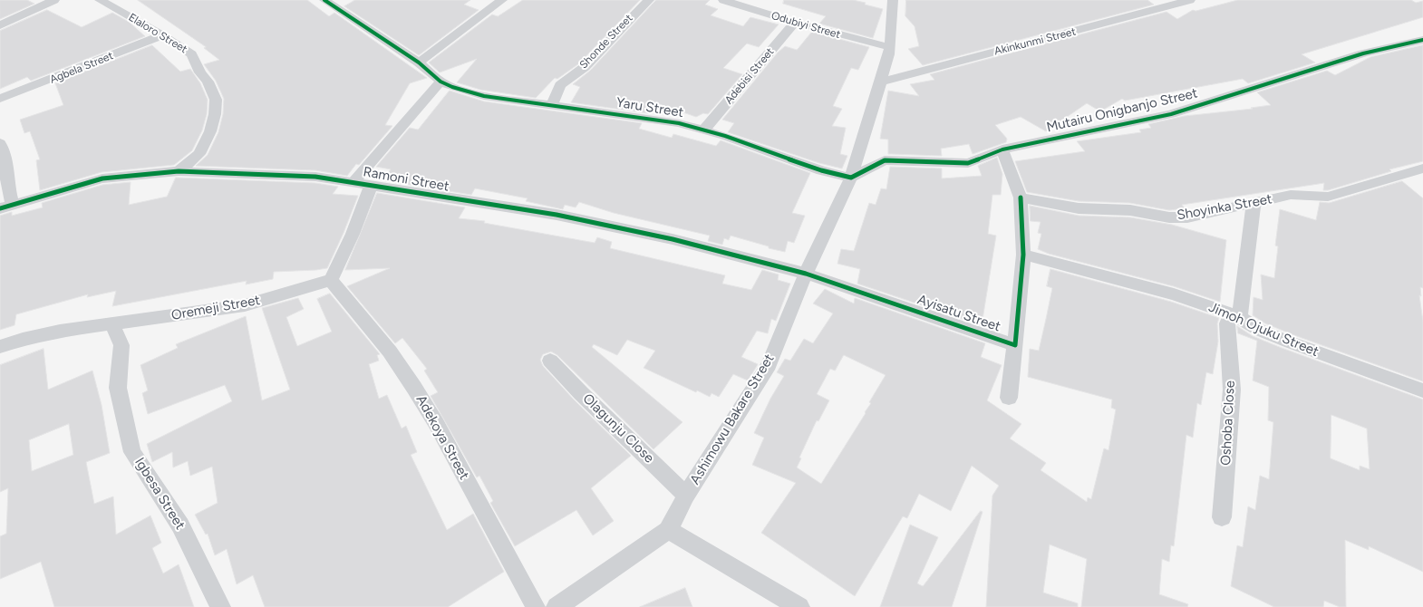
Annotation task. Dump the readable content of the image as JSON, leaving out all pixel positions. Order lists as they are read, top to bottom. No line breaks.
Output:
{"streets":{"street":["Odubiyi Street","Elaloro Street","Shonde Street","Akinkunmi Street","Agbela Street","Adebisi Street","Yaru Street","Mutairu Onigbanjo Street","Ramoni Street","Shoyinka Street","Oremeji Street","Ayisatu Street","Jimoh Ojuku Street","Ashimowu Bakare Street","Oshoba Close","Olagunju Close","Adekoya Street","Igbesa Street"]},"crossings":[["Odubiyi Street","Adebisi Street"],["Odubiyi Street","Ashimowu Bakare Street"],["Elaloro Street","Agbela Street"],["Elaloro Street","Ramoni Street"],["Shonde Street","Yaru Street"],["Akinkunmi Street","Ashimowu Bakare Street"],["Adebisi Street","Yaru Street"],["Yaru Street","Mutairu Onigbanjo Street"],["Yaru Street","Ashimowu Bakare Street"],["Mutairu Onigbanjo Street","Ashimowu Bakare Street"],["Ramoni Street","Ayisatu Street"],["Ramoni Street","Ashimowu Bakare Street"],["Shoyinka Street","Ayisatu Street"],["Oremeji Street","Adekoya Street"],["Oremeji Street","Igbesa Street"],["Ayisatu Street","Jimoh Ojuku Street"],["Ayisatu Street","Ashimowu Bakare Street"],["Jimoh Ojuku Street","Oshoba Close"],["Ashimowu Bakare Street","Olagunju Close"]]}
